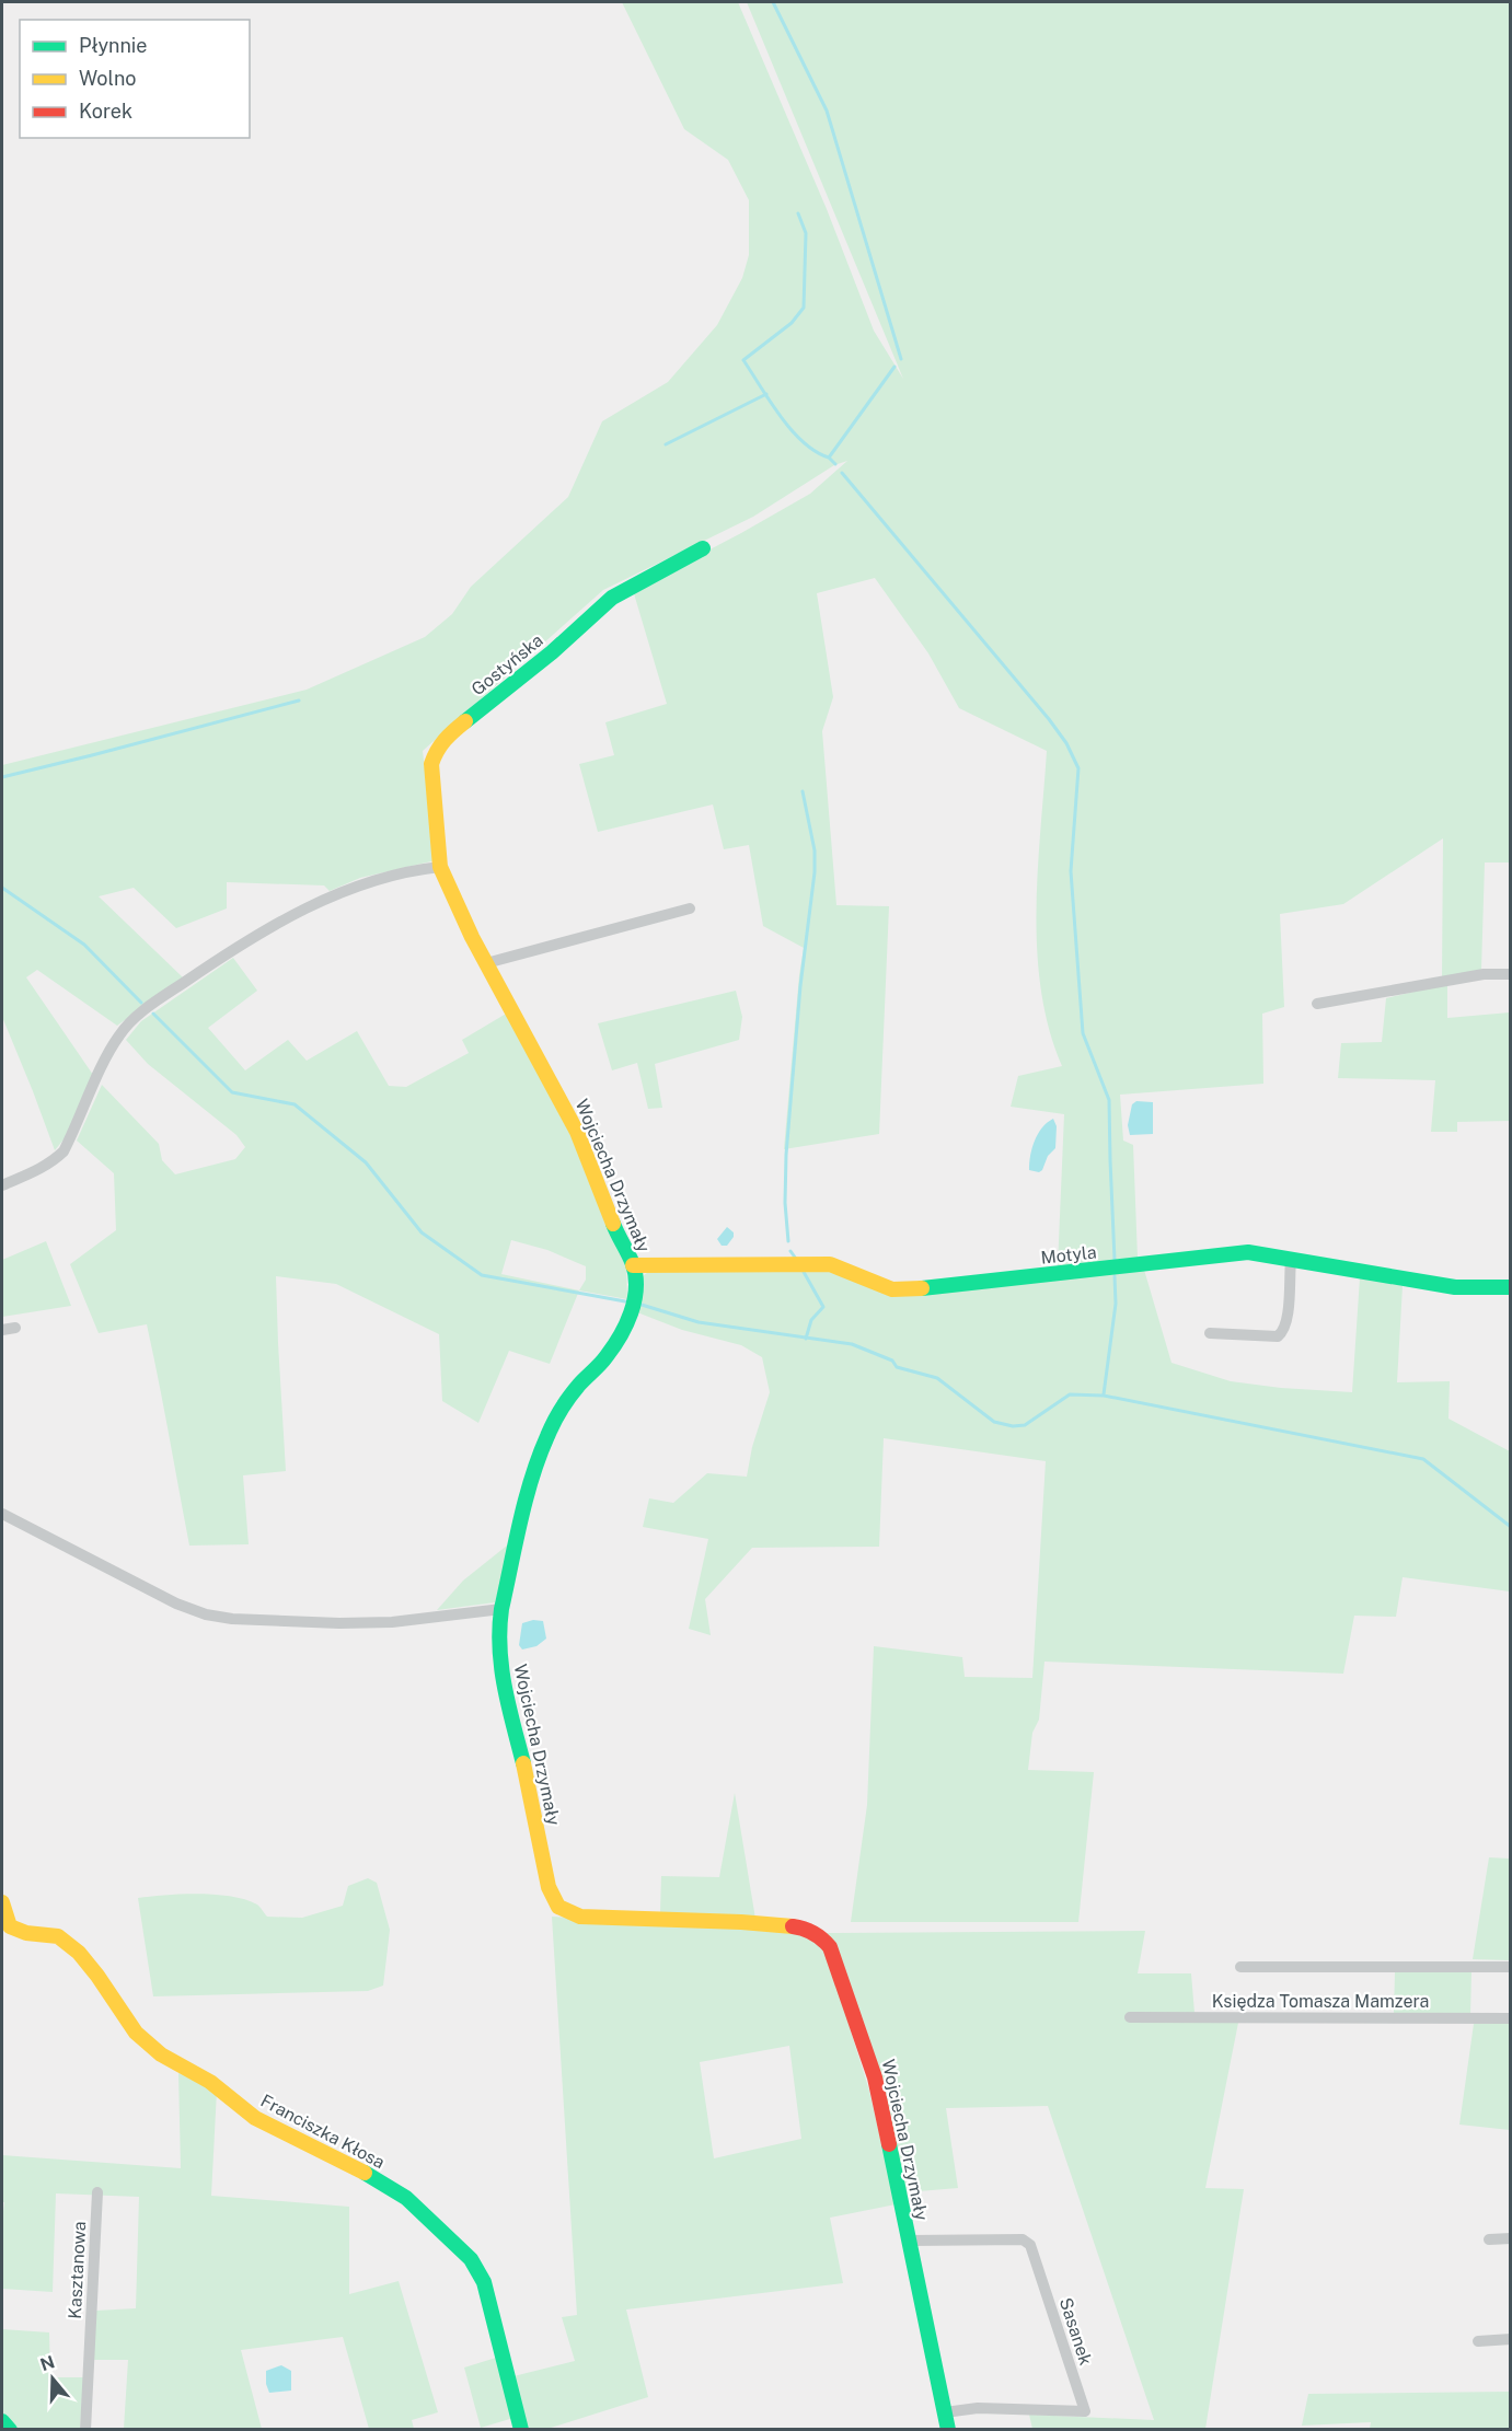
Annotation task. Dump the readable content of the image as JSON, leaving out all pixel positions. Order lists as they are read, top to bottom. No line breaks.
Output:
{"streets":{"street":["Gostyńska","Wojciecha Drzymały","Motyla","Księdza Tomasza Mamzera","Franciszka Kłosa","Kasztanowa","Sasanek"]},"crossings":[["Gostyńska","Wojciecha Drzymały"],["Wojciecha Drzymały","Motyla"],["Wojciecha Drzymały","Sasanek"]],"legend":["Płynnie","Wolno","Korek"],"north":"top"}
